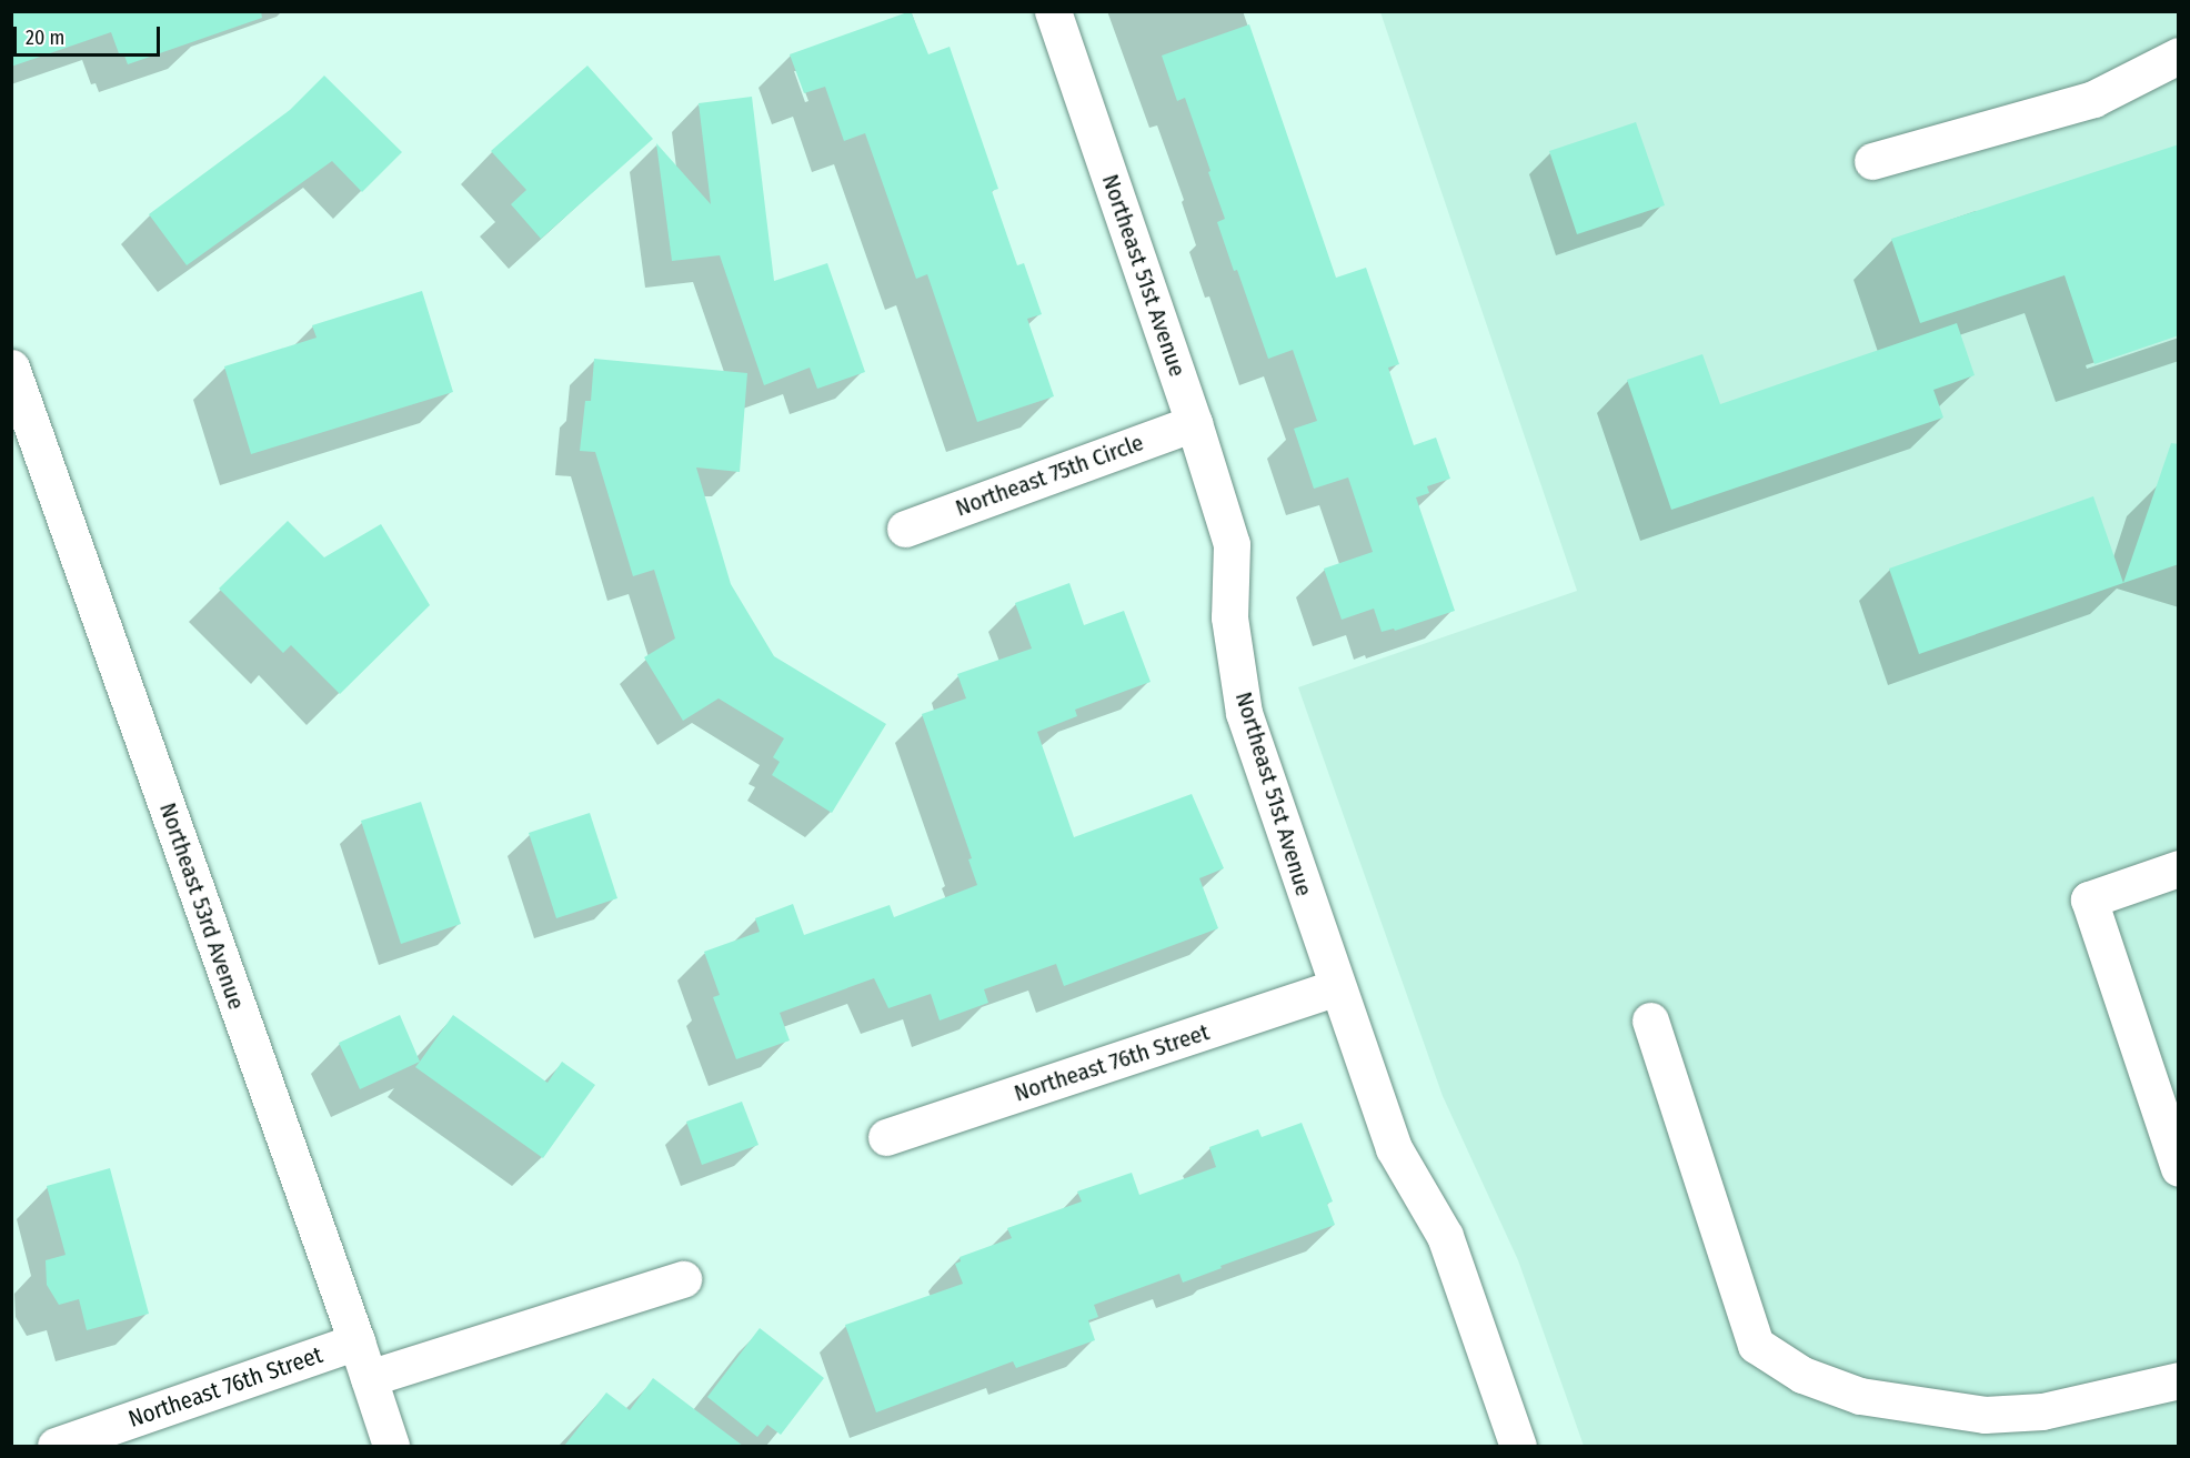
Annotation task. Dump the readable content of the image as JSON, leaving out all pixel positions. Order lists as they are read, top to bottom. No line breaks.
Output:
{"streets":{"street":["Northeast 51st Avenue","Northeast 75th Circle","Northeast 53rd Avenue","Northeast 76th Street"]},"crossings":[["Northeast 51st Avenue","Northeast 75th Circle"],["Northeast 51st Avenue","Northeast 76th Street"],["Northeast 53rd Avenue","Northeast 76th Street"]],"scale_bar":"20 m"}
